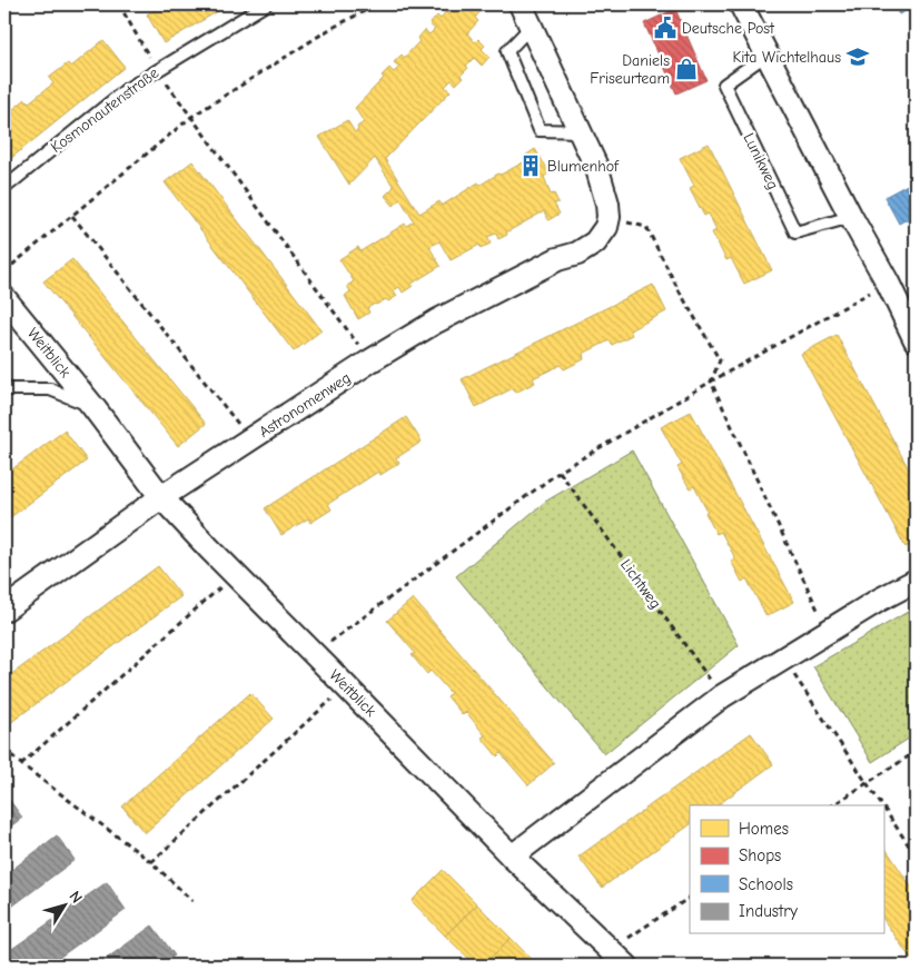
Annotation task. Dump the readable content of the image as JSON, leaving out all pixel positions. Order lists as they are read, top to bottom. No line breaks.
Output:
{"streets":{"street":["Weitblick","Astronomenweg"],"lane":["Kosmonautenstraße","Lunikweg"],"path":["Lichtweg"]},"crossings":[["Weitblick","Astronomenweg"]],"places":{"public building":["Deutsche Post"],"school or university":["Kita Wichtelhaus"],"shop":["Daniels Friseurteam"],"building":["Blumenhof"]},"legend":["Homes","Shops","Schools","Industry"],"north":"top right"}
